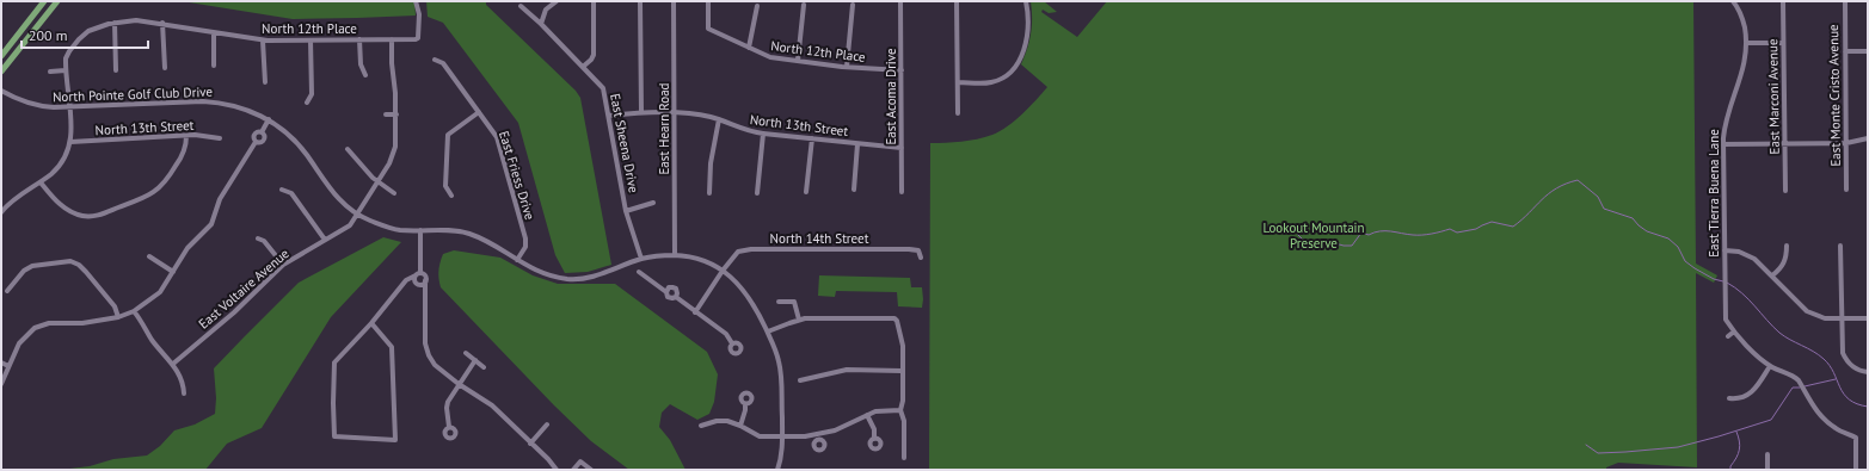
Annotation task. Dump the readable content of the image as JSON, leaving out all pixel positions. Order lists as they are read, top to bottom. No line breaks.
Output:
{"streets":{"street":["North 12th Place","North Pointe Golf Club Drive","East Monte Cristo Avenue","East Acoma Drive","East Marconi Avenue","North 13th Street","East Hearn Road","East Sheena Drive","East Friess Drive","East Tierra Buena Lane","North 14th Street","East Voltaire Avenue"]},"crossings":[["North 12th Place","East Acoma Drive"],["North 12th Place","East Voltaire Avenue"],["North Pointe Golf Club Drive","East Hearn Road"],["North Pointe Golf Club Drive","East Sheena Drive"],["North Pointe Golf Club Drive","East Friess Drive"],["North Pointe Golf Club Drive","North 14th Street"],["North Pointe Golf Club Drive","East Voltaire Avenue"],["East Acoma Drive","North 13th Street"],["North 13th Street","East Hearn Road"],["North 13th Street","East Sheena Drive"]],"parks":["Lookout Mountain Preserve"],"scale_bar":"200 m"}
